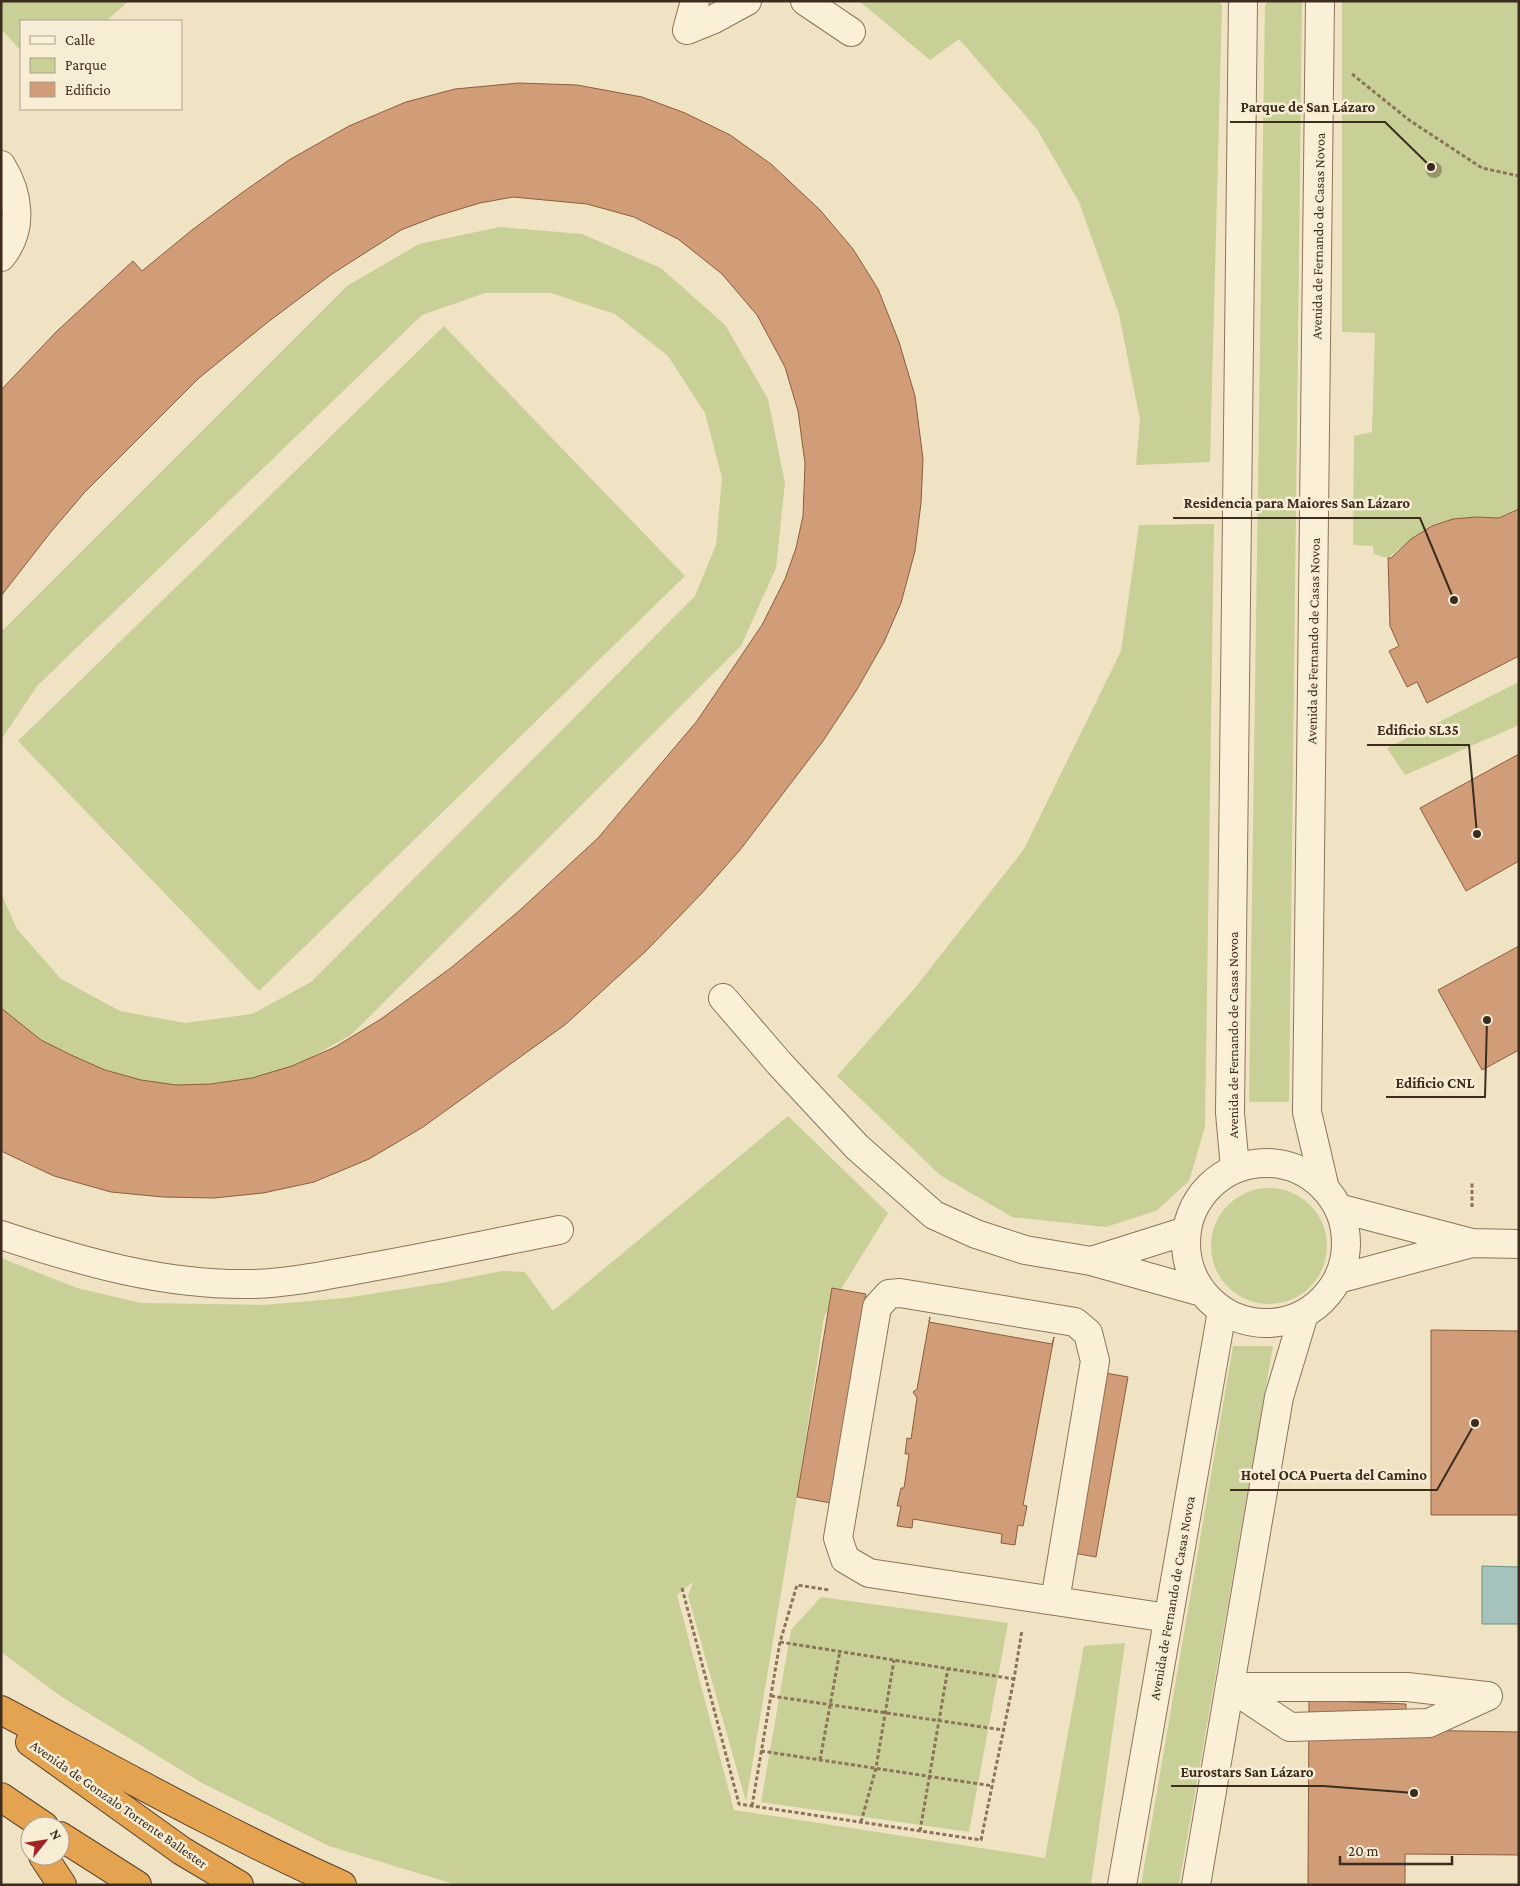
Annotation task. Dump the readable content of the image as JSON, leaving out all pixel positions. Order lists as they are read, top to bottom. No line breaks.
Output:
{"streets":{"highway":["Avenida de Gonzalo Torrente Ballester"],"street":["Avenida de Fernando de Casas Novoa"]},"places":["Parque de San Lázaro","Residencia para Maiores San Lázaro","Edificio SL35","Edificio CNL","Hotel OCA Puerta del Camino","Eurostars San Lázaro"],"legend":["Calle","Parque","Edificio"],"scale_bar":"20 m","north":"top right"}
